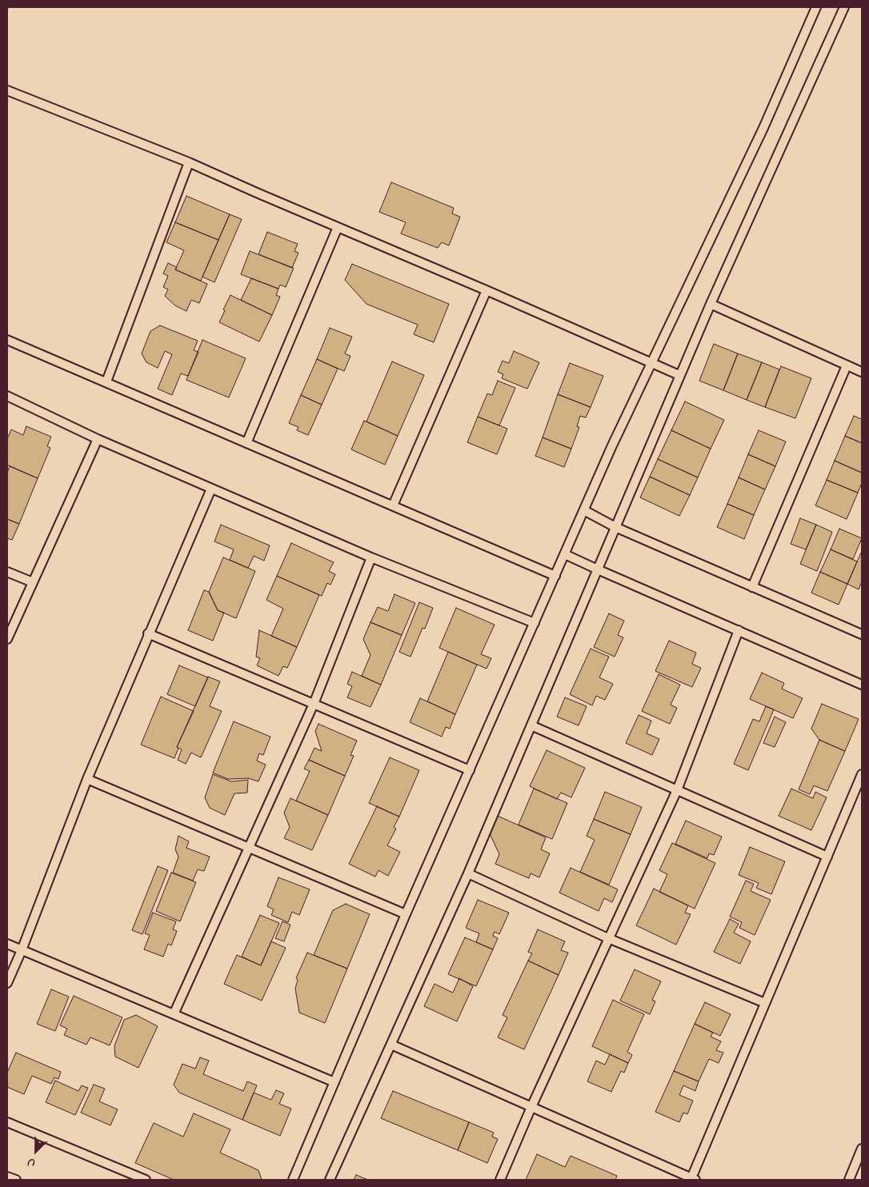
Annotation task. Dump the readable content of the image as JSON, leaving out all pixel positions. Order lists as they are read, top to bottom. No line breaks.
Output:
{"north":"bottom left"}
